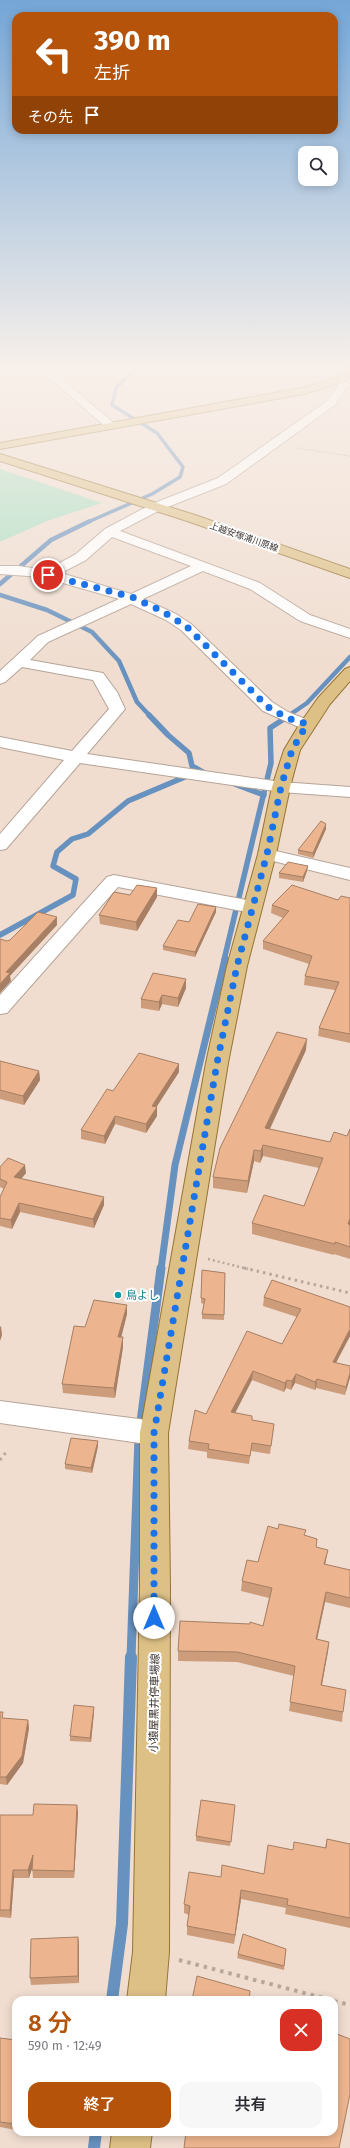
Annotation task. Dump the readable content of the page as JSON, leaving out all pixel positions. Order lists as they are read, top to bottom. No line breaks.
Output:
{"streets":{"main road":["上越安塚浦川原線","小猿屋黒井停車場線"]},"places":["鳥よし"],"page":{"turn":["390 m","左折"],"then":"その先","heading":["8 分","590 m · 12:49"],"buttons":["終了","共有"]}}
